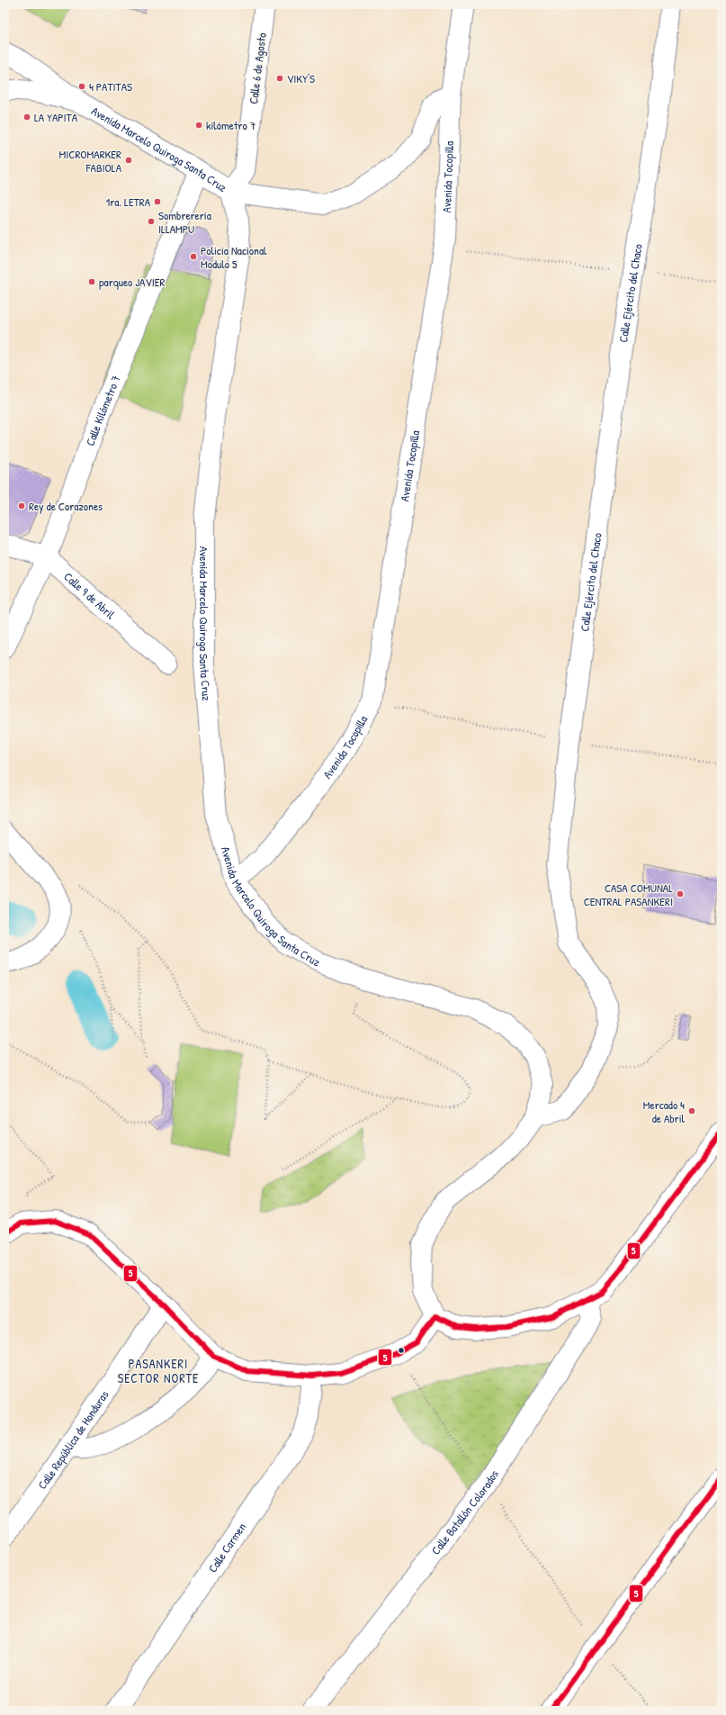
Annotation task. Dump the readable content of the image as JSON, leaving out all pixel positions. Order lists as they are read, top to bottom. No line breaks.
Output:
{"streets":{"street":["Calle 6 de Agosto","Avenida Marcelo Quiroga Santa Cruz","Avenida Tocopilla","Calle Ejército del Chaco","Calle Kilómetro 7","Calle 9 de Abril","Calle República de Honduras","Calle Batallón Colorados","Calle Carmen"]},"crossings":[["Calle 6 de Agosto","Avenida Marcelo Quiroga Santa Cruz"],["Avenida Marcelo Quiroga Santa Cruz","Avenida Tocopilla"],["Avenida Marcelo Quiroga Santa Cruz","Calle Ejército del Chaco"],["Avenida Marcelo Quiroga Santa Cruz","Calle Kilómetro 7"],["Calle Kilómetro 7","Calle 9 de Abril"]],"districts":["PASANKERI SECTOR NORTE"],"places":["VIKY'S","4 PATITAS","LA YAPITA","kilómetro 7","MICROMARKER FABIOLA","1ra. LETRA","Sombrerería ILLAMPU","Policia Nacional Modulo 5","parqueo JAVIER","Rey de Corazones","CASA COMUNAL CENTRAL PASANKERI","Mercado 4 de Abril"],"lines":["transit line 5"]}
